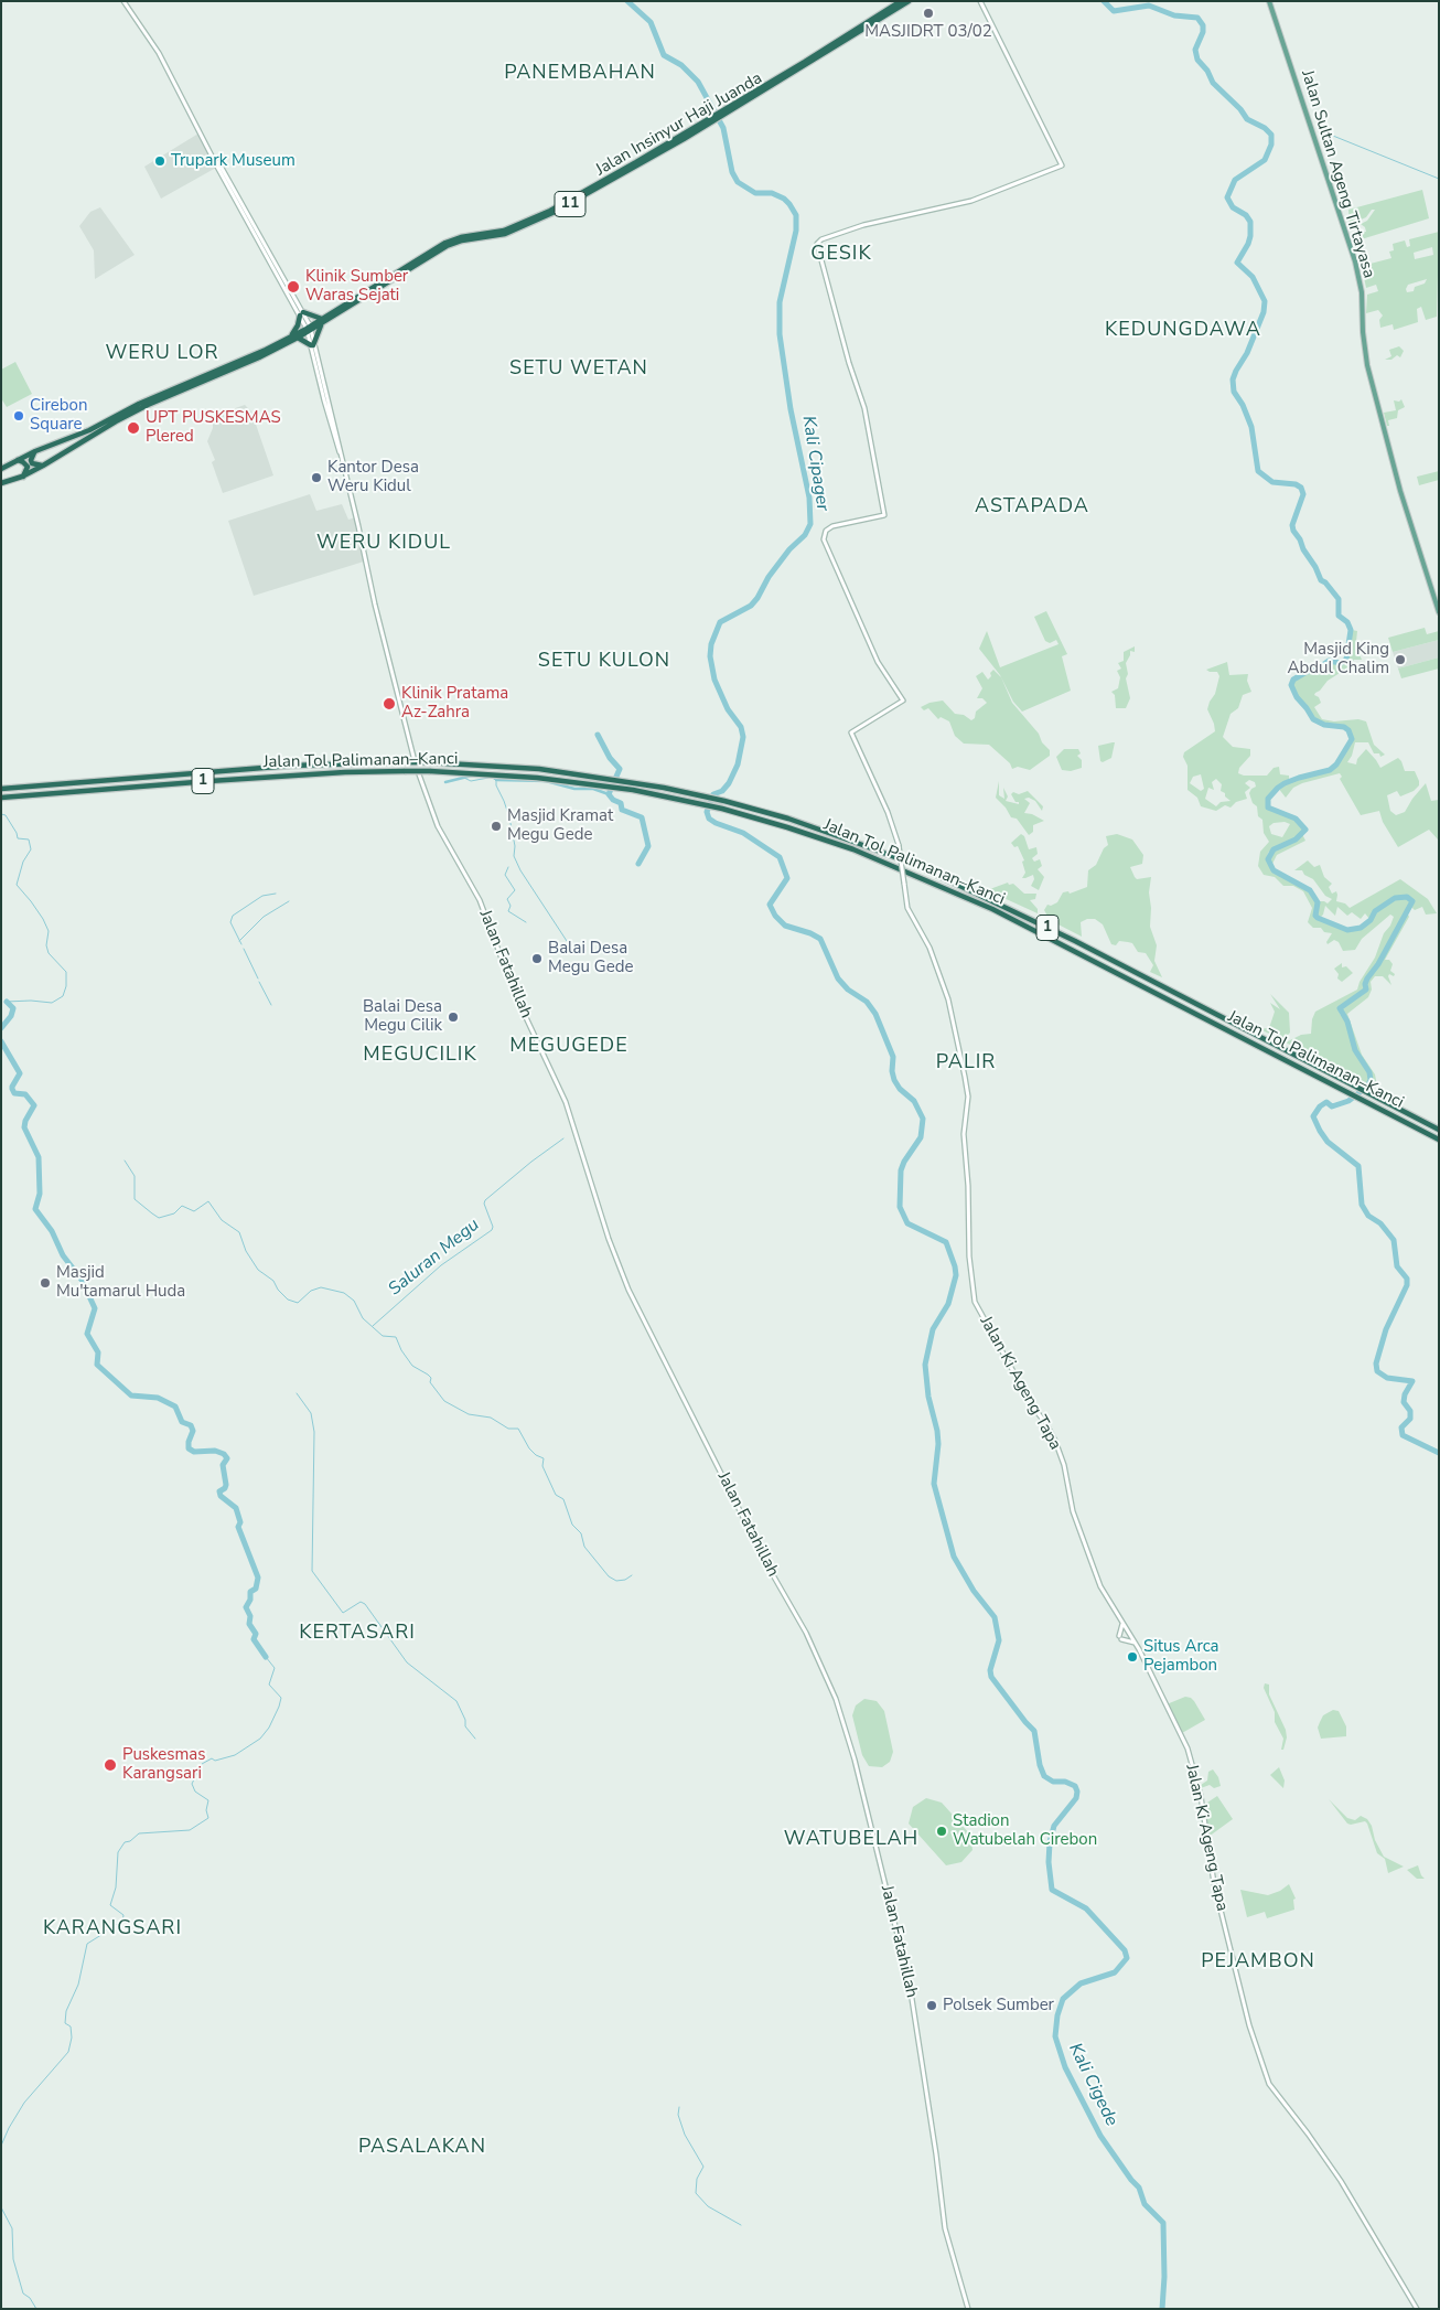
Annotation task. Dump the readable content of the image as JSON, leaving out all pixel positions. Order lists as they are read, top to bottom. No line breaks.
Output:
{"streets":{"highway":["Jalan Insinyur Haji Juanda","11","Jalan Tol Palimanan–Kanci","1"],"main road":["Jalan Sultan Ageng Tirtayasa"],"street":["Jalan Fatahillah","Jalan Ki Ageng Tapa"]},"crossings":[["Jalan Insinyur Haji Juanda","11"]],"districts":["PANEMBAHAN","GESIK","KEDUNGDAWA","WERU LOR","SETU WETAN","ASTAPADA","WERU KIDUL","SETU KULON","MEGUGEDE","MEGUCILIK","PALIR","KERTASARI","WATUBELAH","KARANGSARI","PEJAMBON","PASALAKAN"],"water":["Kali Cipager","Saluran Megu","Kali Cigede"],"places":["MASJIDRT 03/02","Trupark Museum","Klinik Sumber Waras Sejati","Cirebon Square","UPT PUSKESMAS Plered","Kantor Desa Weru Kidul","Masjid King Abdul Chalim","Klinik Pratama Az-Zahra","Masjid Kramat Megu Gede","Balai Desa Megu Gede","Balai Desa Megu Cilik","Masjid Mu'tamarul Huda","Situs Arca Pejambon","Puskesmas Karangsari","Stadion Watubelah Cirebon","Polsek Sumber"]}
